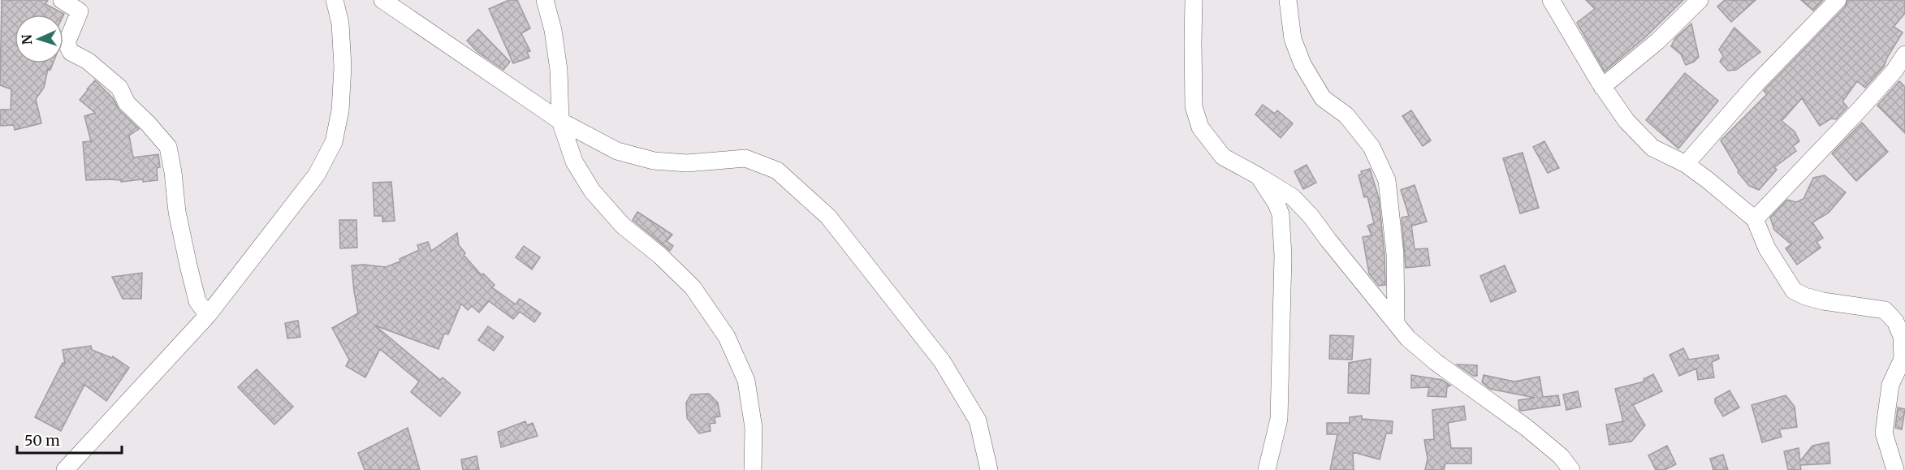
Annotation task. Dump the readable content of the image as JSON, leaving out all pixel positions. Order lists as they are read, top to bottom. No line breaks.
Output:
{"scale_bar":"50 m","north":"left"}
